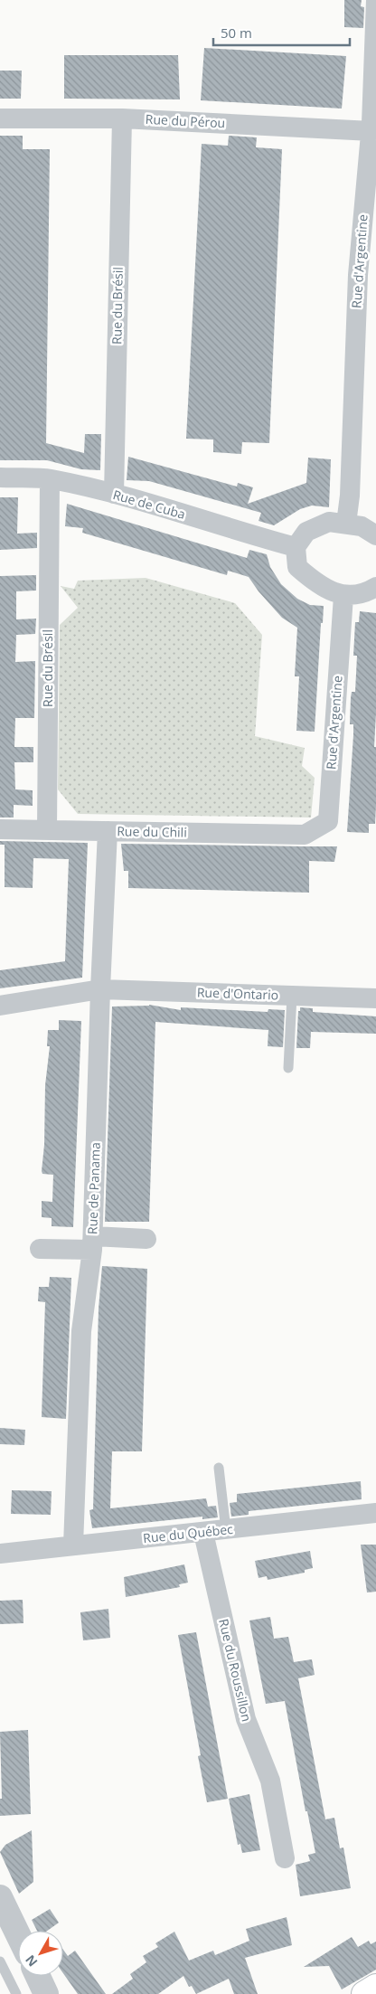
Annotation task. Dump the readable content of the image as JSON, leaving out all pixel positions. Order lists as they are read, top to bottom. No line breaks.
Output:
{"streets":{"street":["Rue du Pérou","Rue d'Argentine","Rue du Brésil","Rue de Cuba","Rue du Chili","Rue d'Ontario","Rue de Panama","Rue du Québec","Rue du Roussillon"]},"crossings":[["Rue du Pérou","Rue d'Argentine"],["Rue du Pérou","Rue du Brésil"],["Rue d'Argentine","Rue du Chili"],["Rue du Brésil","Rue de Cuba"],["Rue du Brésil","Rue du Chili"],["Rue du Chili","Rue de Panama"],["Rue d'Ontario","Rue de Panama"],["Rue de Panama","Rue du Québec"],["Rue du Québec","Rue du Roussillon"]],"scale_bar":"50 m","north":"bottom left"}
